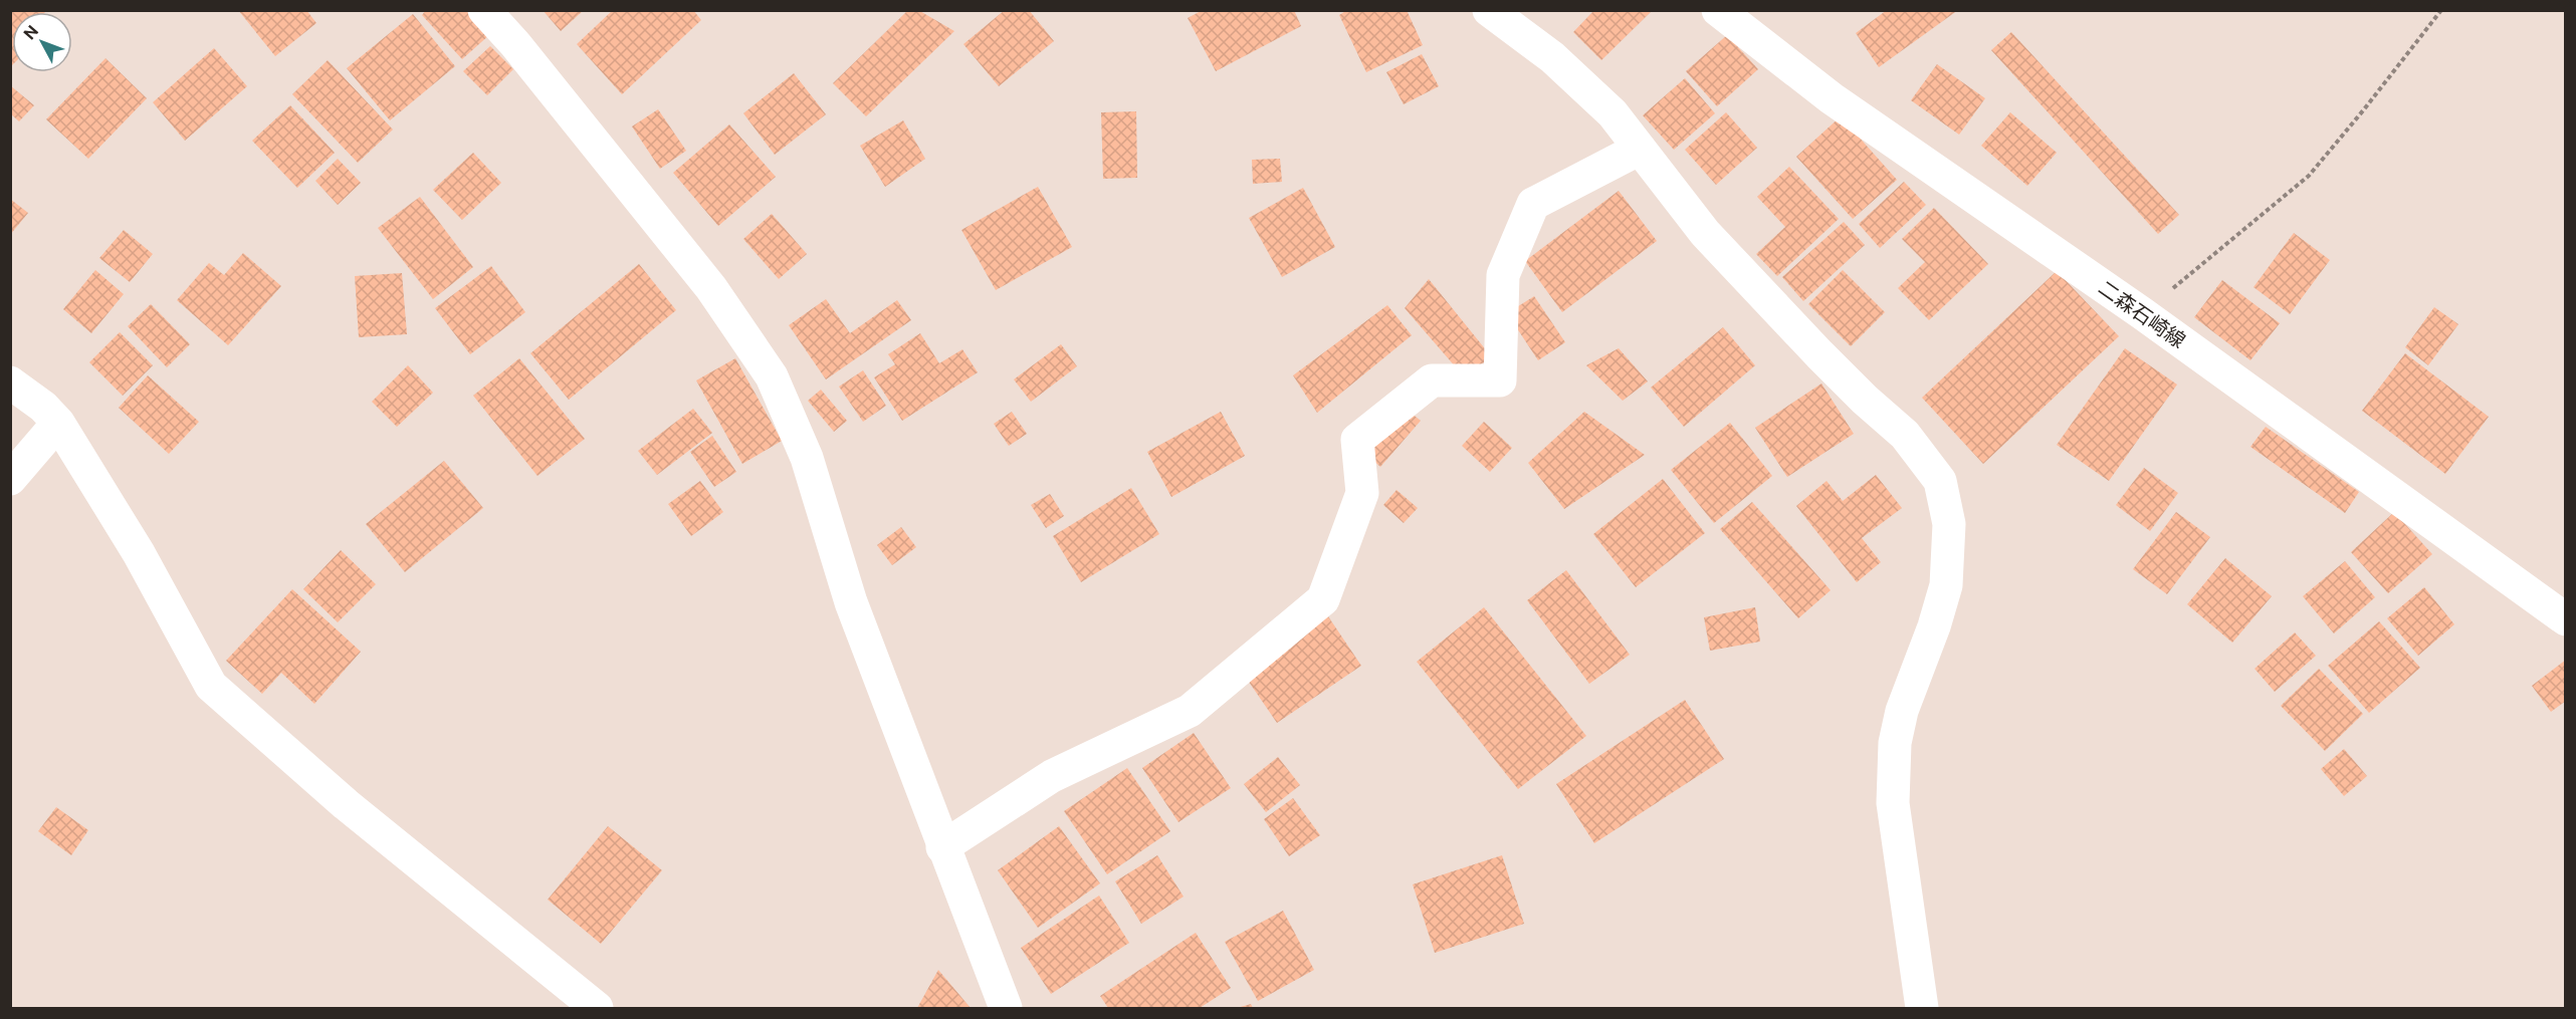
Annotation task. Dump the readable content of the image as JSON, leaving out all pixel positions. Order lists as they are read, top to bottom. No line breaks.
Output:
{"streets":{"street":["二森石崎線"]},"north":"top left"}
